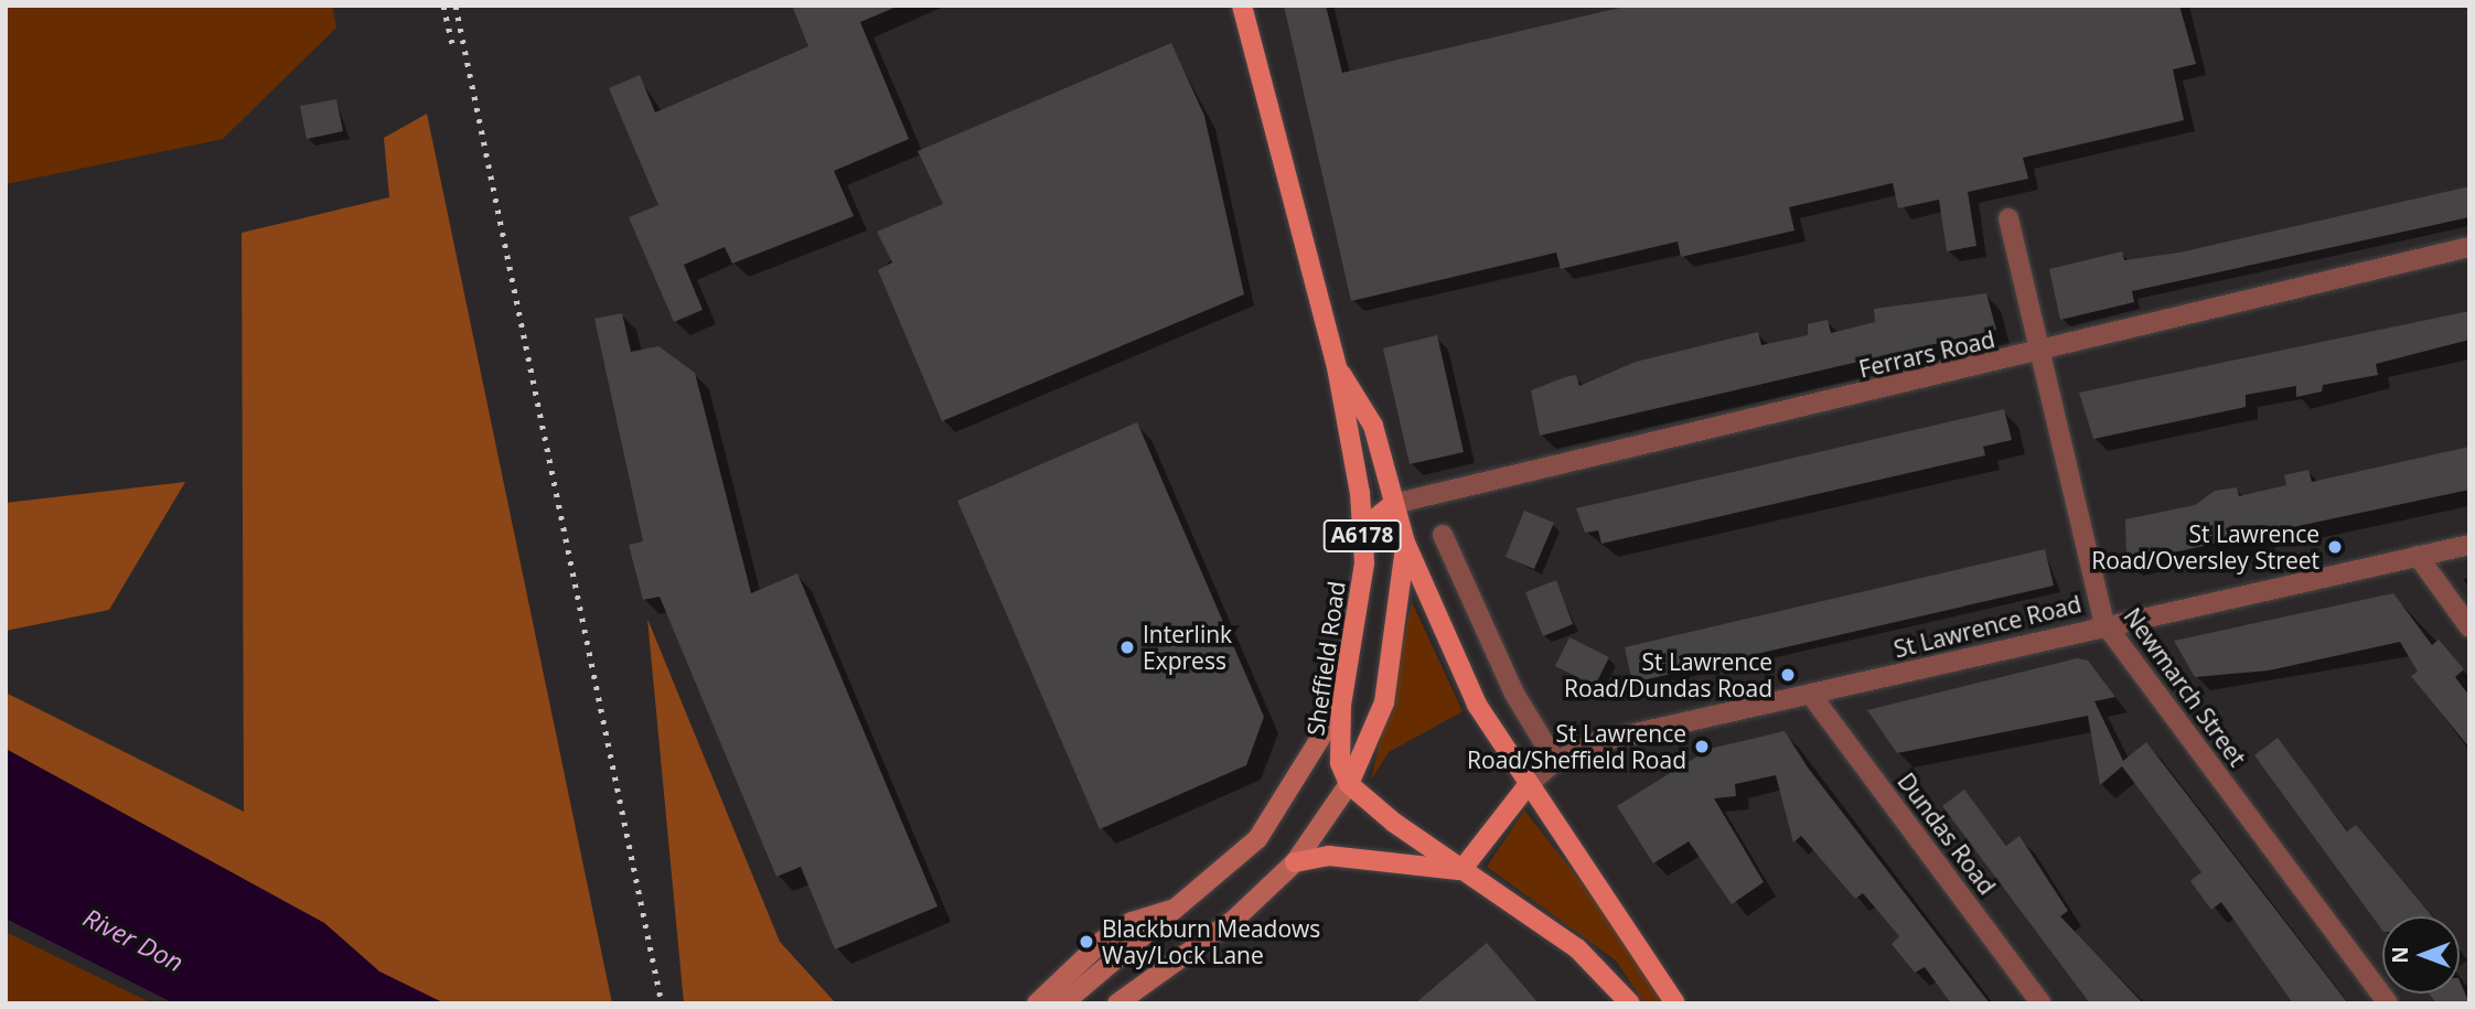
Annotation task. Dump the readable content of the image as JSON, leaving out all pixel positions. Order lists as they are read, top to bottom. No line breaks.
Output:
{"streets":{"main road":["A6178","Sheffield Road"],"street":["Ferrars Road","St Lawrence Road","Newmarch Street","Dundas Road"]},"crossings":[["Ferrars Road","Sheffield Road"],["Ferrars Road","Newmarch Street"],["St Lawrence Road","Sheffield Road"],["St Lawrence Road","Newmarch Street"],["St Lawrence Road","Dundas Road"]],"water":["River Don"],"places":["St Lawrence Road/Oversley Street","Interlink Express","St Lawrence Road/Dundas Road","St Lawrence Road/Sheffield Road","Blackburn Meadows Way/Lock Lane"],"north":"left"}
